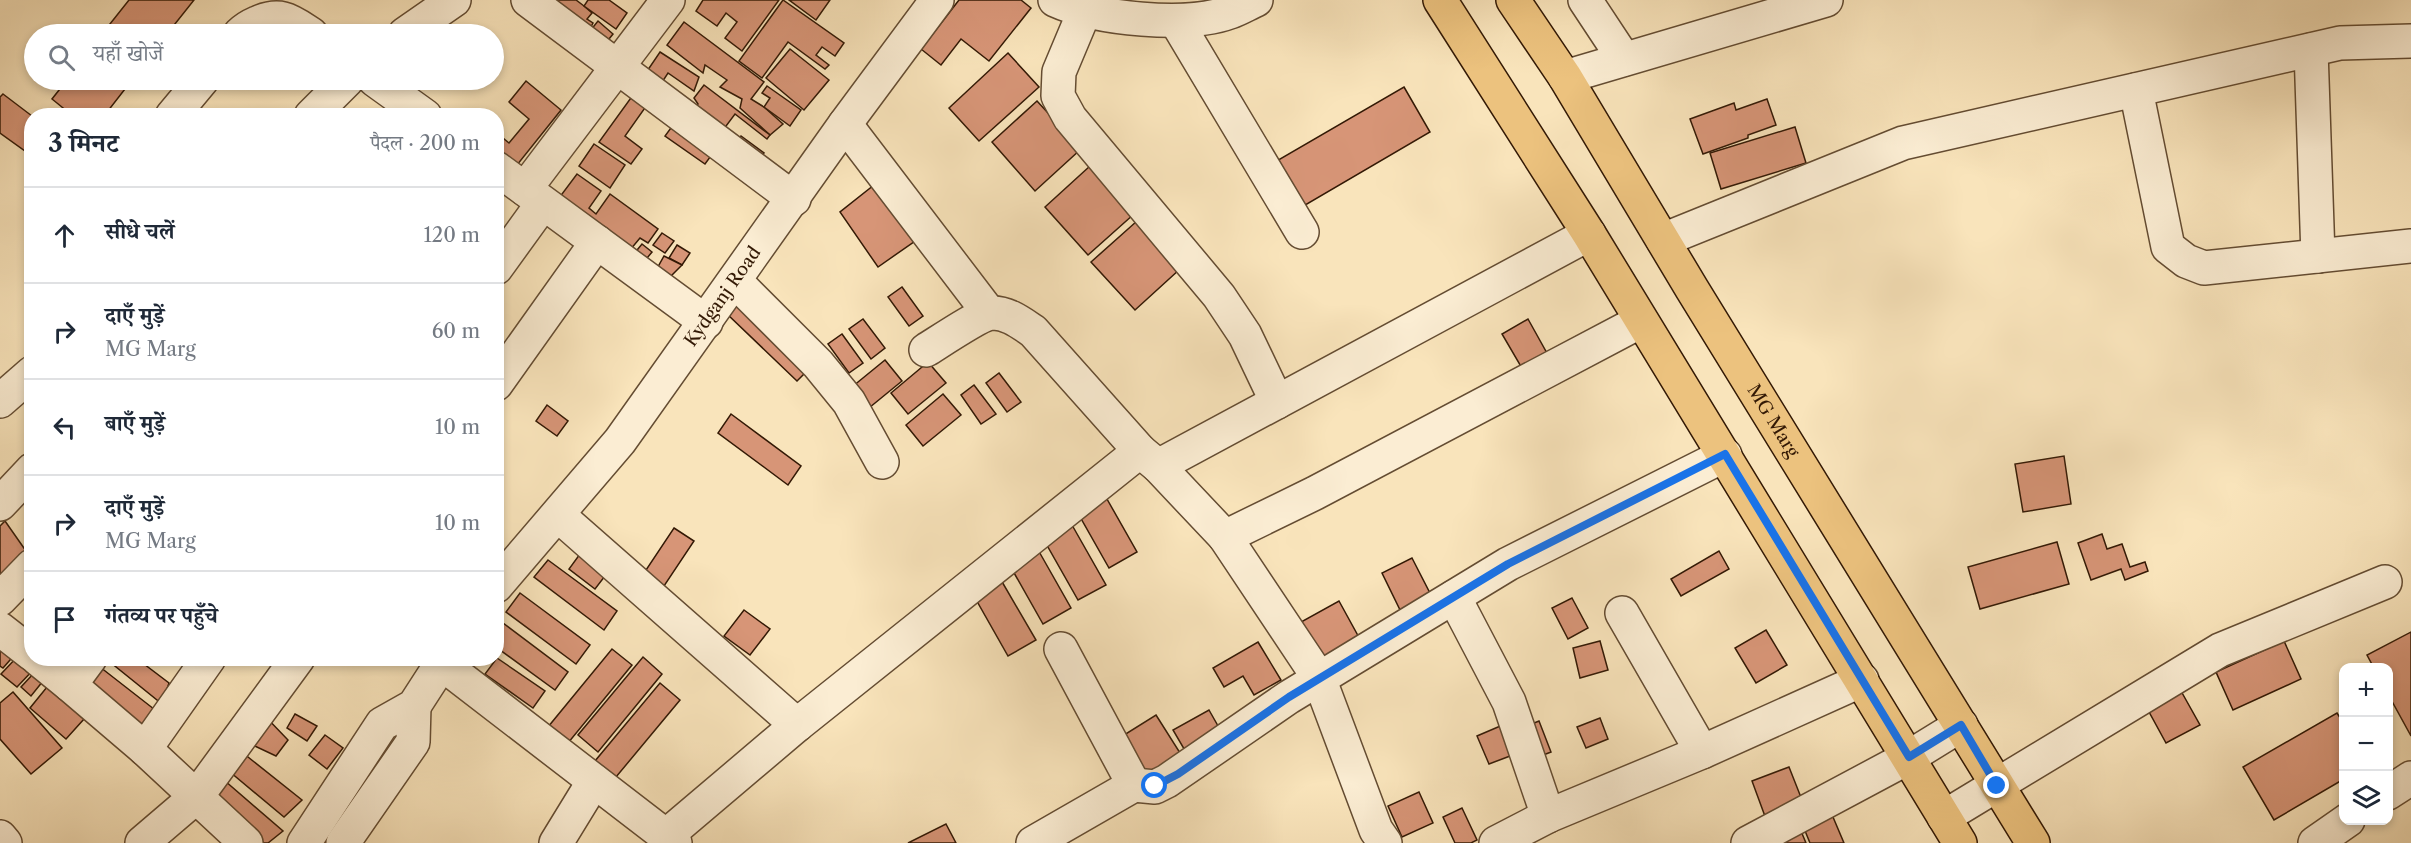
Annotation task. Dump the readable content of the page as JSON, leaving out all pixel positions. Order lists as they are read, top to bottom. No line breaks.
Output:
{"streets":{"main road":["MG Marg"],"street":["Kydganj Road"]},"page":{"search":"यहाँ खोजें","heading":["3 मिनट","पैदल · 200 m"],"list":[["सीधे चलें","120 m"],["दाएँ मुड़ें","MG Marg","60 m"],["बाएँ मुड़ें","10 m"],["दाएँ मुड़ें","MG Marg","10 m"],"गंतव्य पर पहुँचे"],"map_buttons":["+","−"]}}
